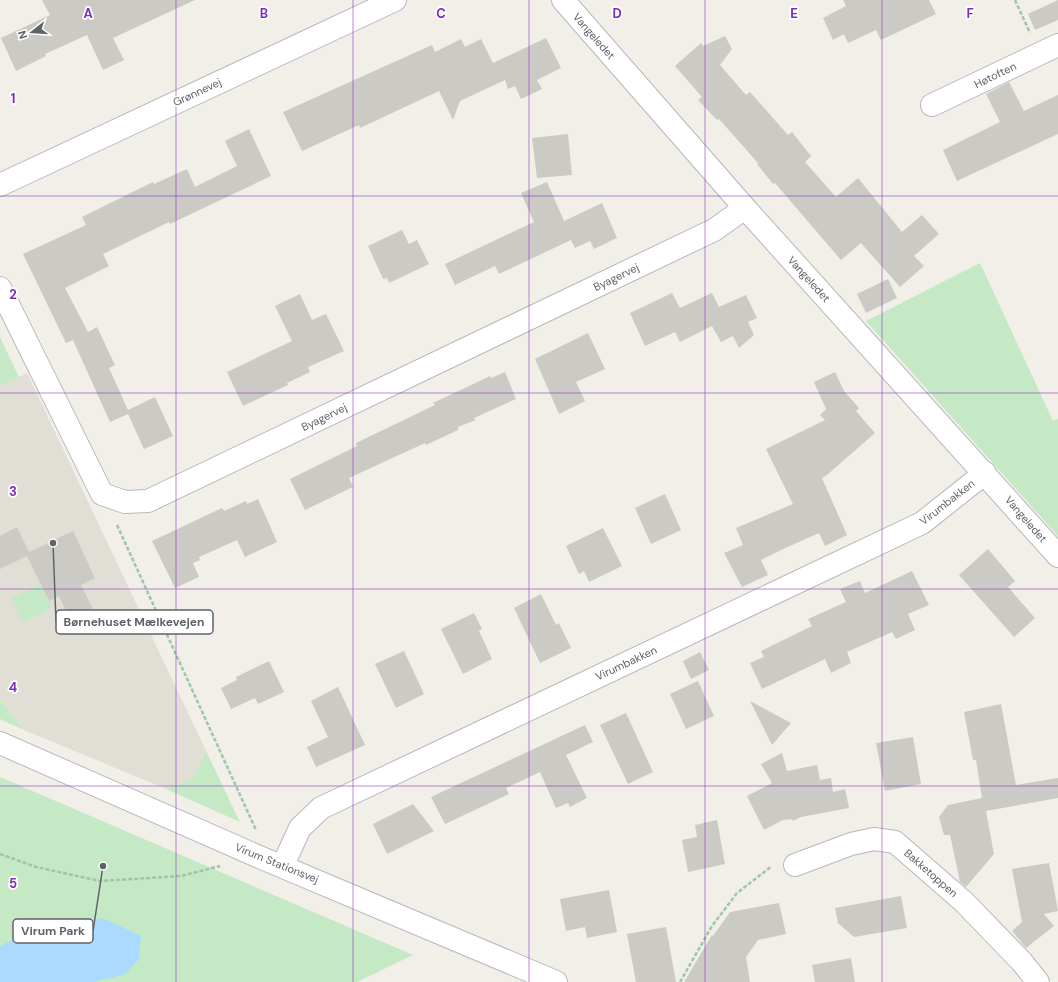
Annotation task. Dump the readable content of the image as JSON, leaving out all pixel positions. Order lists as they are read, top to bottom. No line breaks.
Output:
{"streets":{"street":["Vangeledet","Høtoften","Grønnevej","Byagervej","Virumbakken","Virum Stationsvej","Bakketoppen"]},"crossings":[["Vangeledet","Byagervej"],["Vangeledet","Virumbakken"],["Virumbakken","Virum Stationsvej"]],"places":["Børnehuset Mælkevejen","Virum Park"],"north":"left","grid":{"columns":["A","B","C","D","E","F"],"rows":["1","2","3","4","5"]}}
